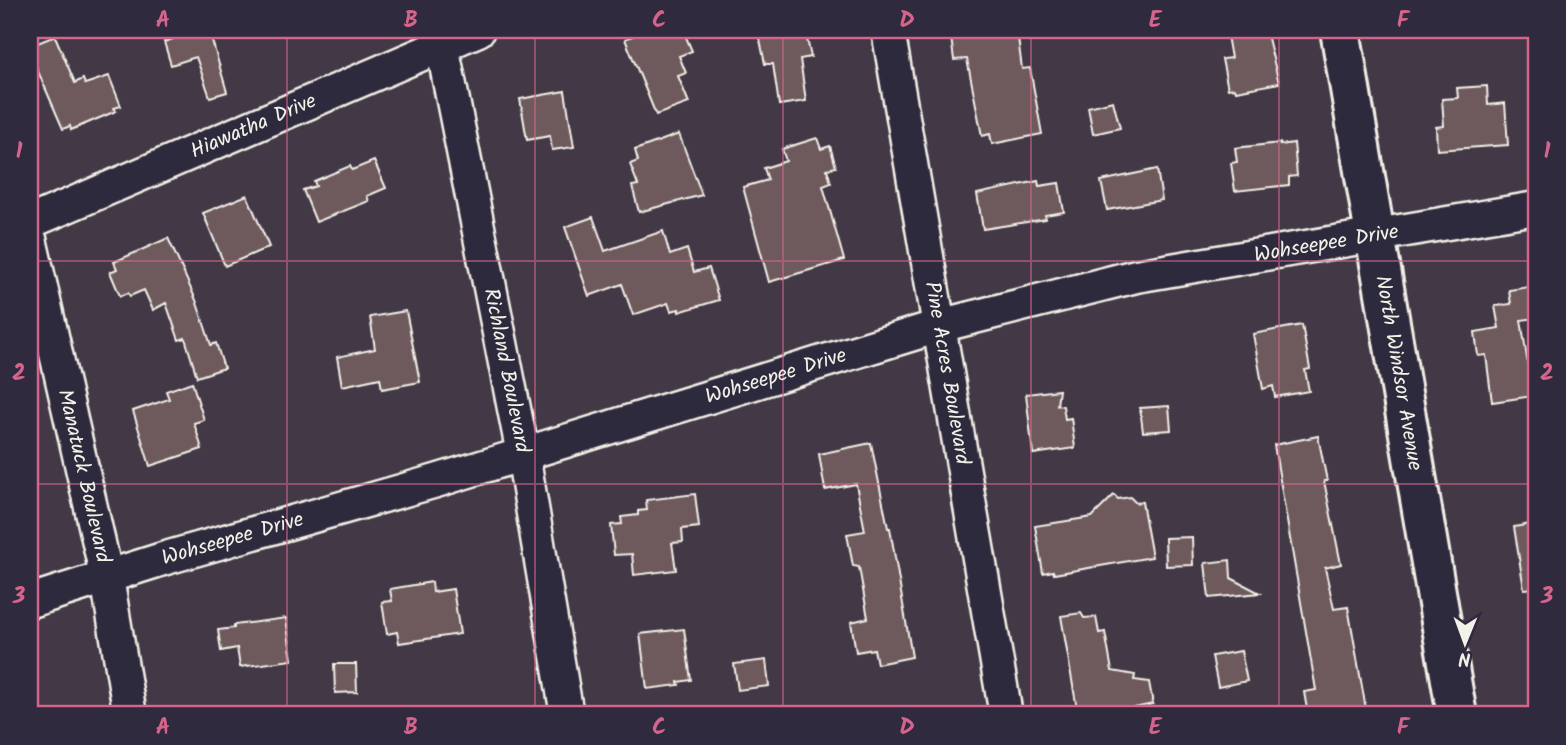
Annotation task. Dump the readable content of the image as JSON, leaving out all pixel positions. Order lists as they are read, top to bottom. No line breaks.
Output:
{"streets":{"street":["Hiawatha Drive","Wohseepee Drive","Richland Boulevard","North Windsor Avenue","Pine Acres Boulevard","Manatuck Boulevard"]},"crossings":[["Hiawatha Drive","Richland Boulevard"],["Wohseepee Drive","Richland Boulevard"],["Wohseepee Drive","North Windsor Avenue"],["Wohseepee Drive","Pine Acres Boulevard"],["Wohseepee Drive","Manatuck Boulevard"]],"north":"bottom","grid":{"columns":["A","B","C","D","E","F"],"rows":["1","2","3"]}}
